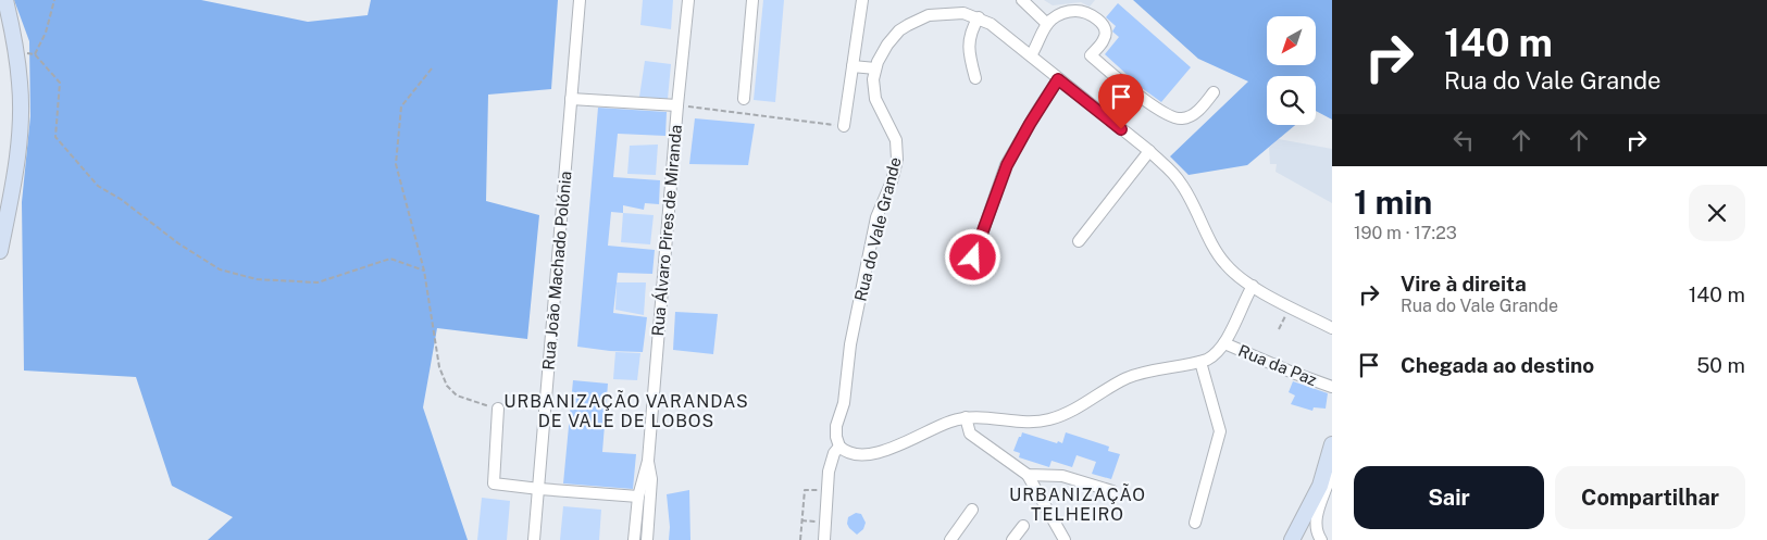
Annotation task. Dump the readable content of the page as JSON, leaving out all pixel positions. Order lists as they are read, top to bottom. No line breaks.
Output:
{"streets":{"street":["Rua do Vale Grande","Rua Álvaro Pires de Miranda","Rua João Machado Polónia","Rua da Paz"]},"districts":["URBANIZAÇÃO VARANDAS DE VALE DE LOBOS","URBANIZAÇÃO TELHEIRO"],"north":"bottom left","page":{"turn":["140 m","Rua do Vale Grande"],"heading":["1 min","190 m · 17:23"],"list":[{"name":"Vire à direita","note":"Rua do Vale Grande","value":"140 m"},{"name":"Chegada ao destino","value":"50 m"}],"buttons":["Sair","Compartilhar"]}}
